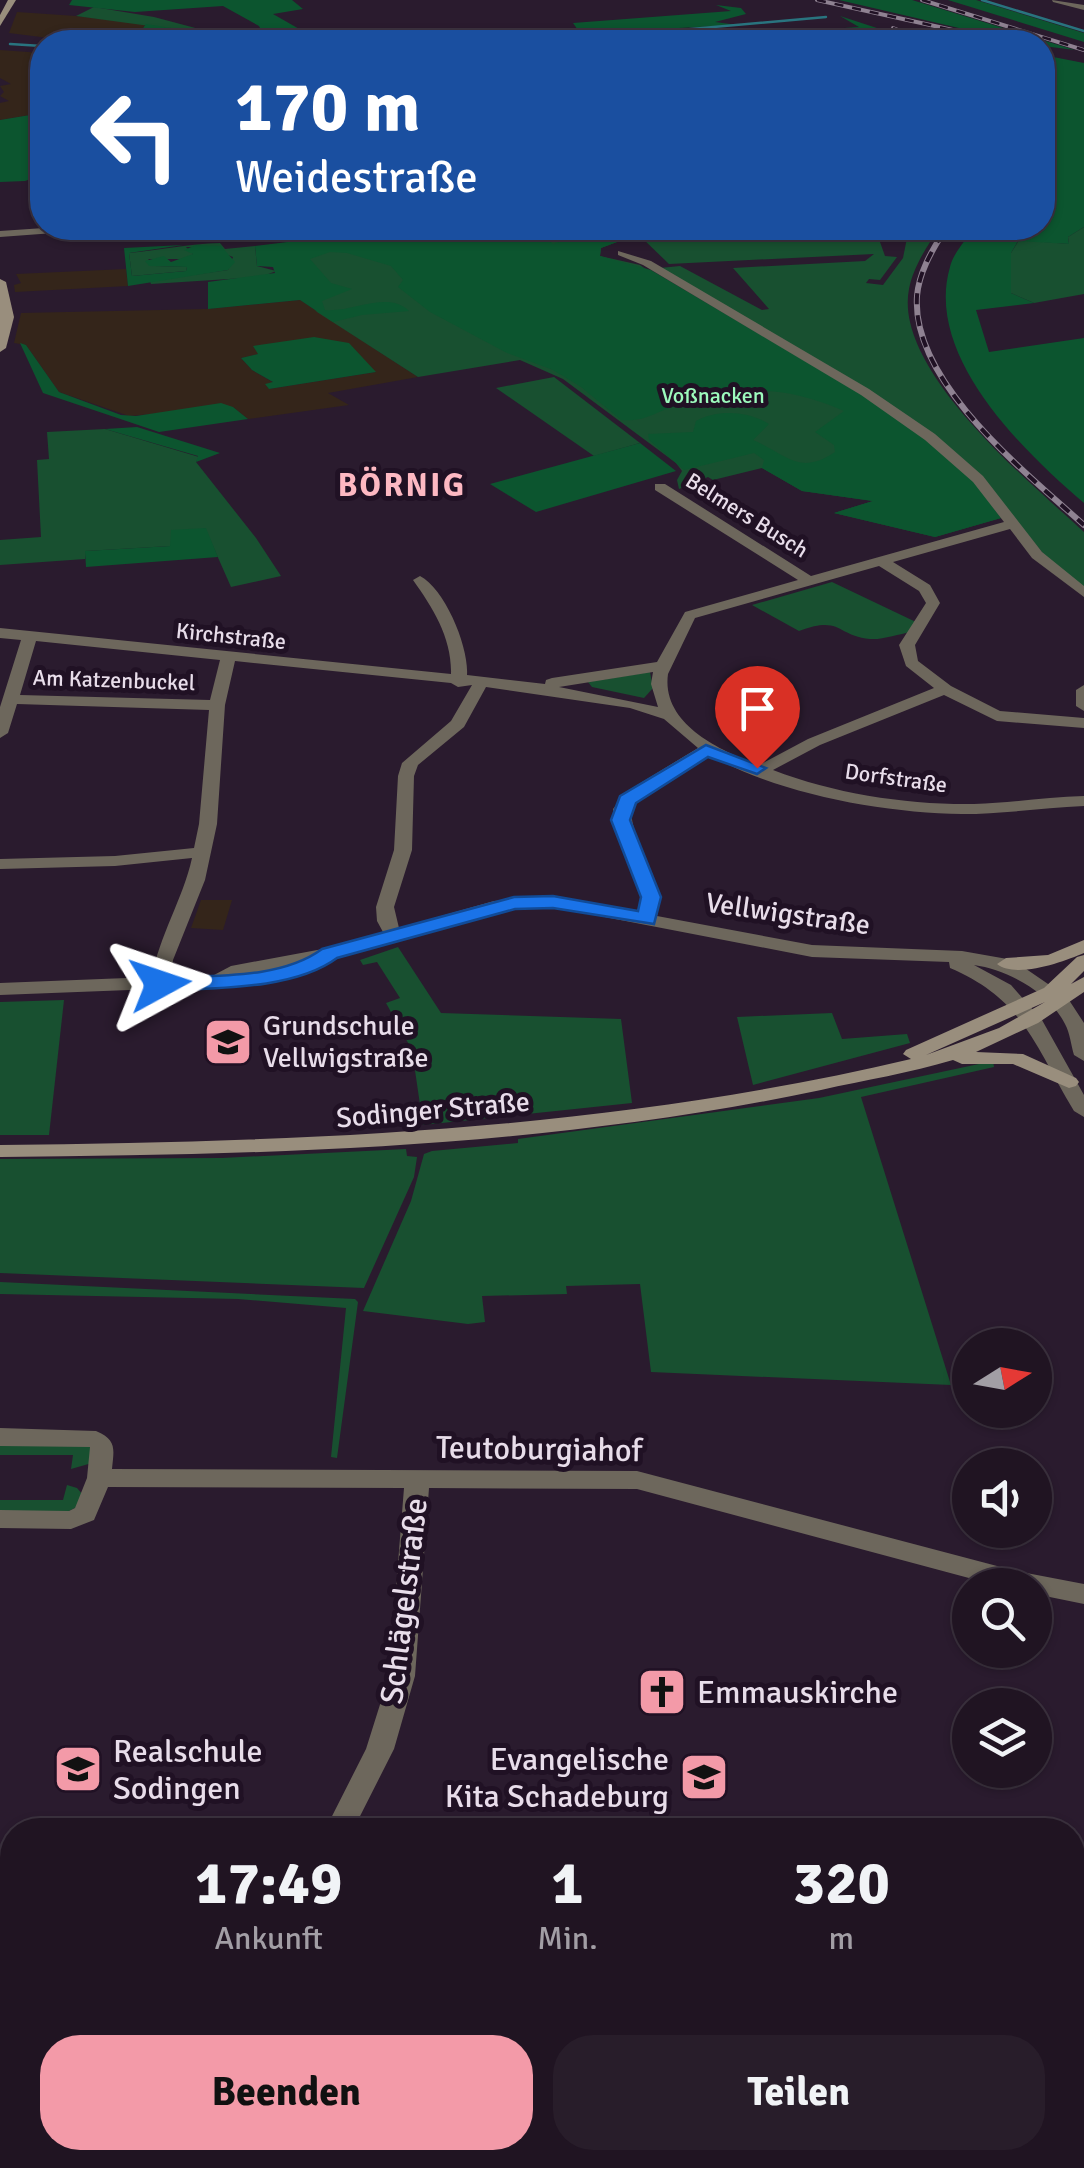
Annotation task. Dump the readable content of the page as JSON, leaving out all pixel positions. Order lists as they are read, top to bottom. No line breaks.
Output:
{"streets":{"main road":["Sodinger Straße"],"street":["Belmers Busch","Kirchstraße","Am Katzenbuckel","Dorfstraße","Vellwigstraße","Teutoburgiahof","Schlägelstraße"]},"crossings":[["Kirchstraße","Am Katzenbuckel"],["Kirchstraße","Dorfstraße"],["Am Katzenbuckel","Vellwigstraße"],["Vellwigstraße","Sodinger Straße"],["Teutoburgiahof","Schlägelstraße"]],"districts":["BÖRNIG"],"parks":["Voßnacken"],"places":{"school or university":["Grundschule Vellwigstraße","Realschule Sodingen","Evangelische Kita Schadeburg"],"church":["Emmauskirche"]},"north":"right","page":{"turn":["170 m","Weidestraße"],"eta":["17:49","Ankunft","1","Min.","320","m"],"buttons":["Beenden","Teilen"]}}
